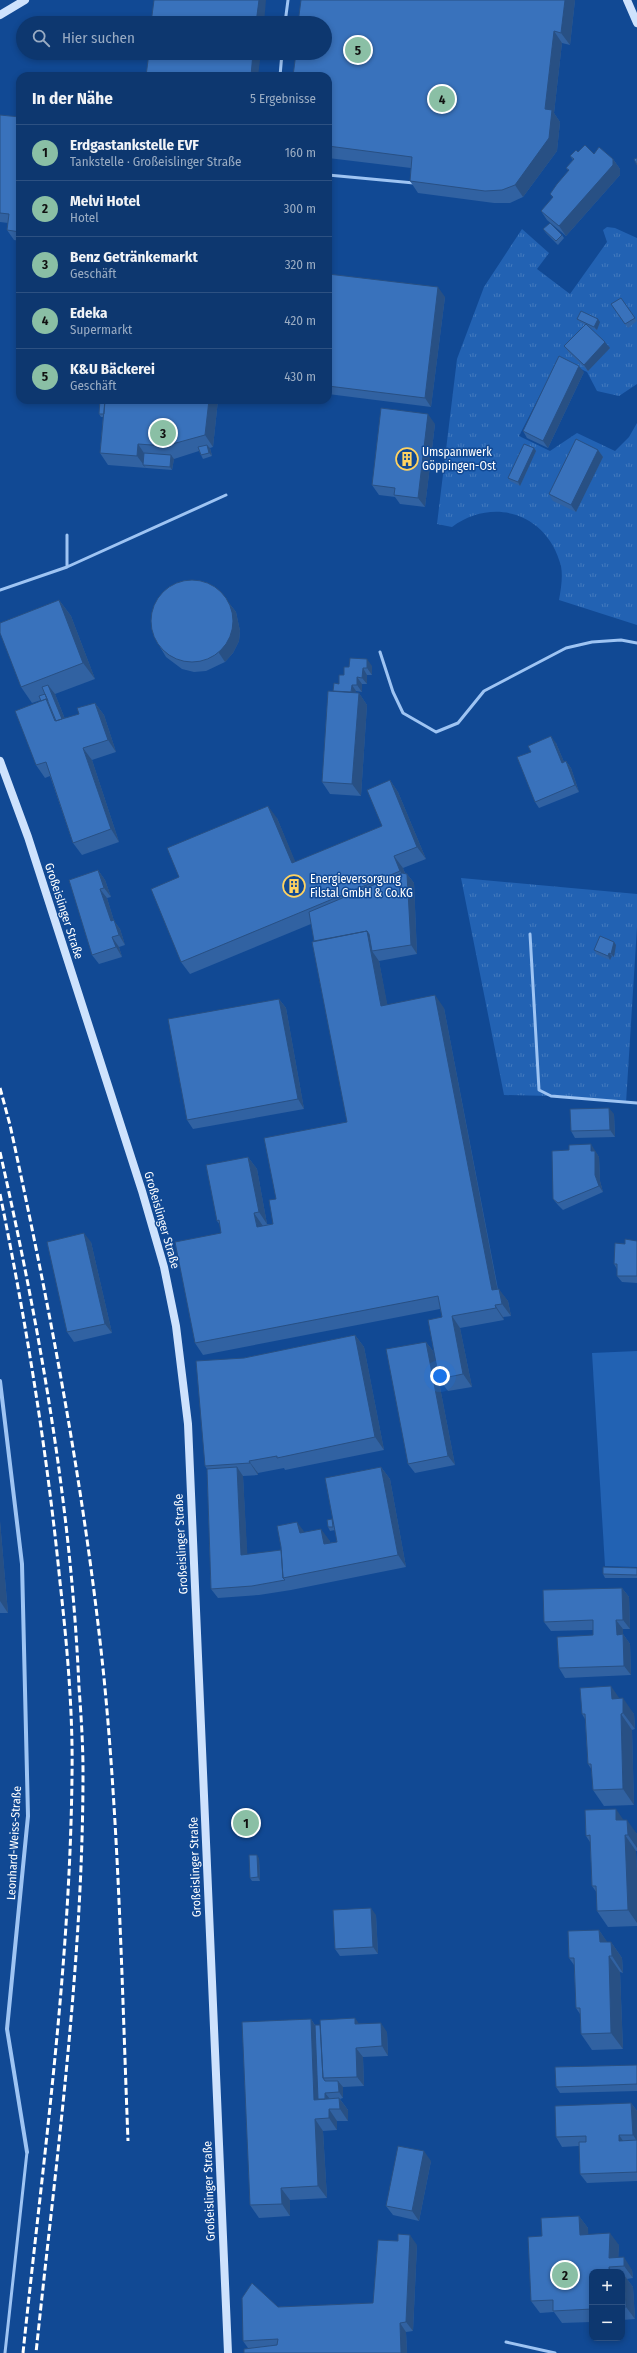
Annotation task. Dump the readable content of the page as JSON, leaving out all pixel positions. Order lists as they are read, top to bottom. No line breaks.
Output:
{"streets":{"main road":["Großeislinger Straße"],"street":["Leonhard-Weiss-Straße"]},"places":{"building":["Umspannwerk Göppingen-Ost","Energieversorgung Filstal GmbH & Co.KG"]},"page":{"search":"Hier suchen","pins":["5","4","3","1","2"],"heading":["In der Nähe","5 Ergebnisse"],"list":[{"mark":"1","name":"Erdgastankstelle EVF","note":"Tankstelle · Großeislinger Straße","value":"160 m"},{"mark":"2","name":"Melvi Hotel","note":"Hotel","value":"300 m"},{"mark":"3","name":"Benz Getränkemarkt","note":"Geschäft","value":"320 m"},{"mark":"4","name":"Edeka","note":"Supermarkt","value":"420 m"},{"mark":"5","name":"K&U Bäckerei","note":"Geschäft","value":"430 m"}],"map_buttons":["+","−"]}}
